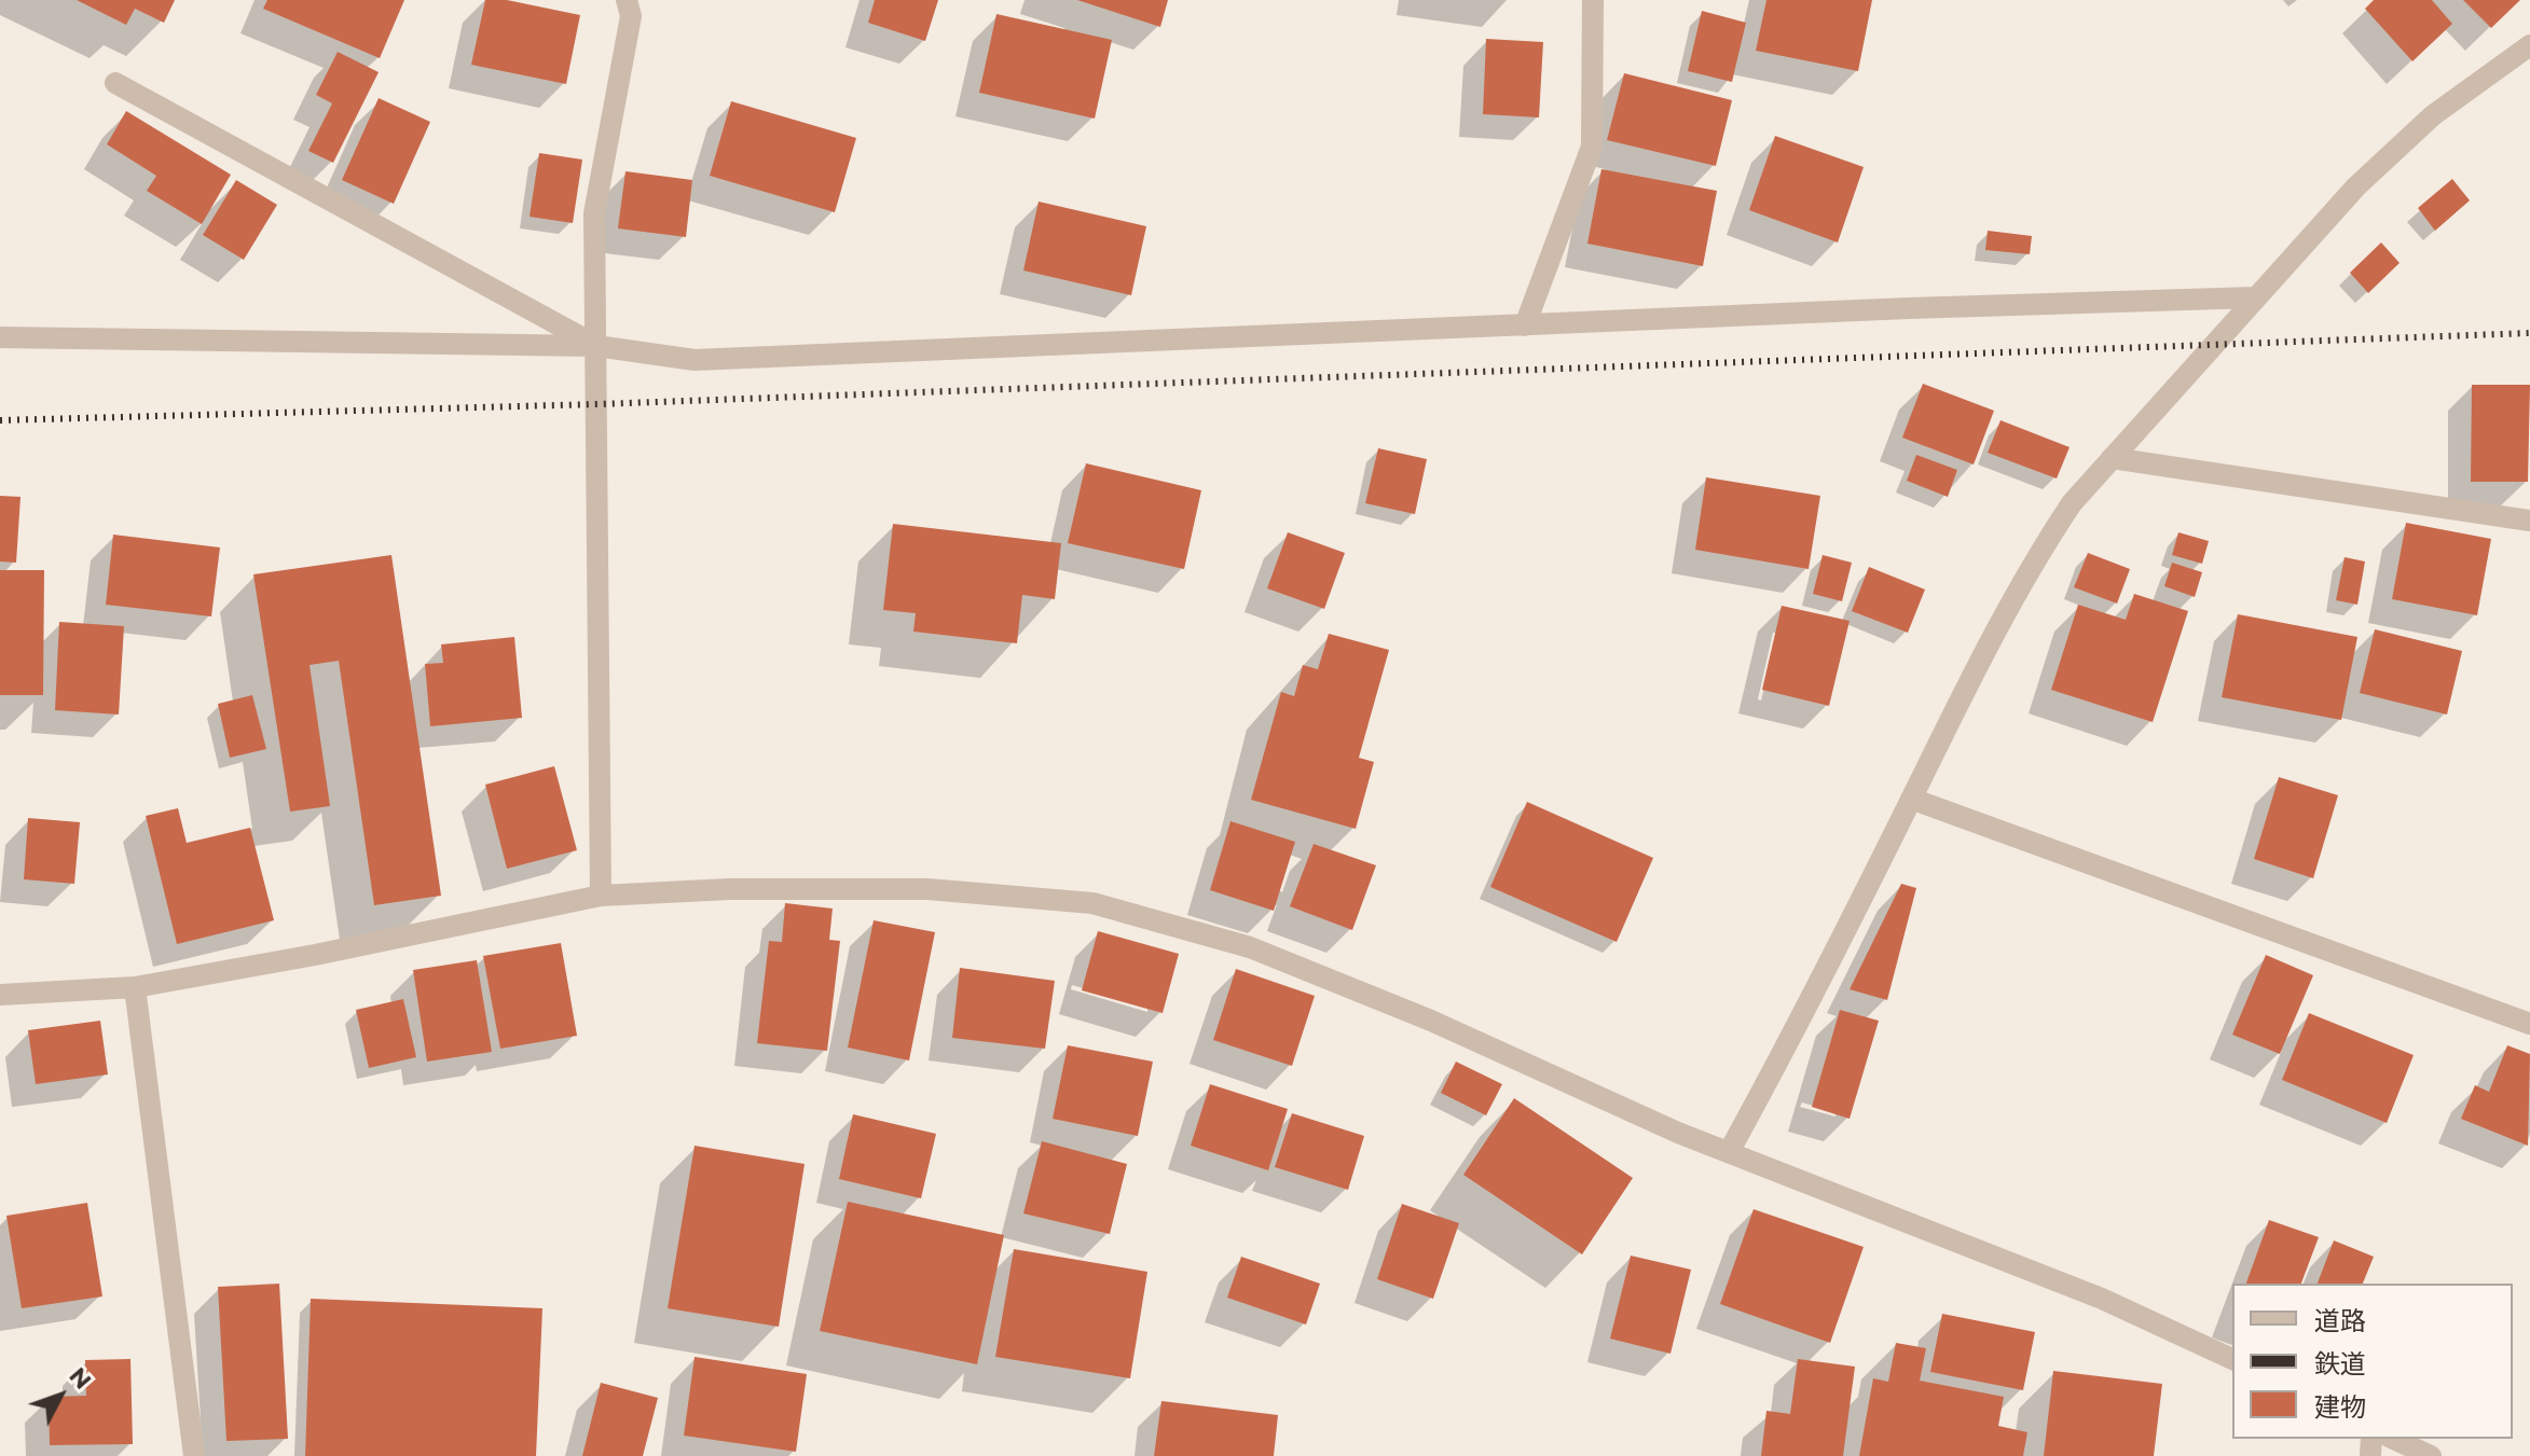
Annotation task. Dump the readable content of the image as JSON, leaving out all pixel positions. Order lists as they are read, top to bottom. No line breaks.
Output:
{"legend":["道路","鉄道","建物"],"north":"top right"}
